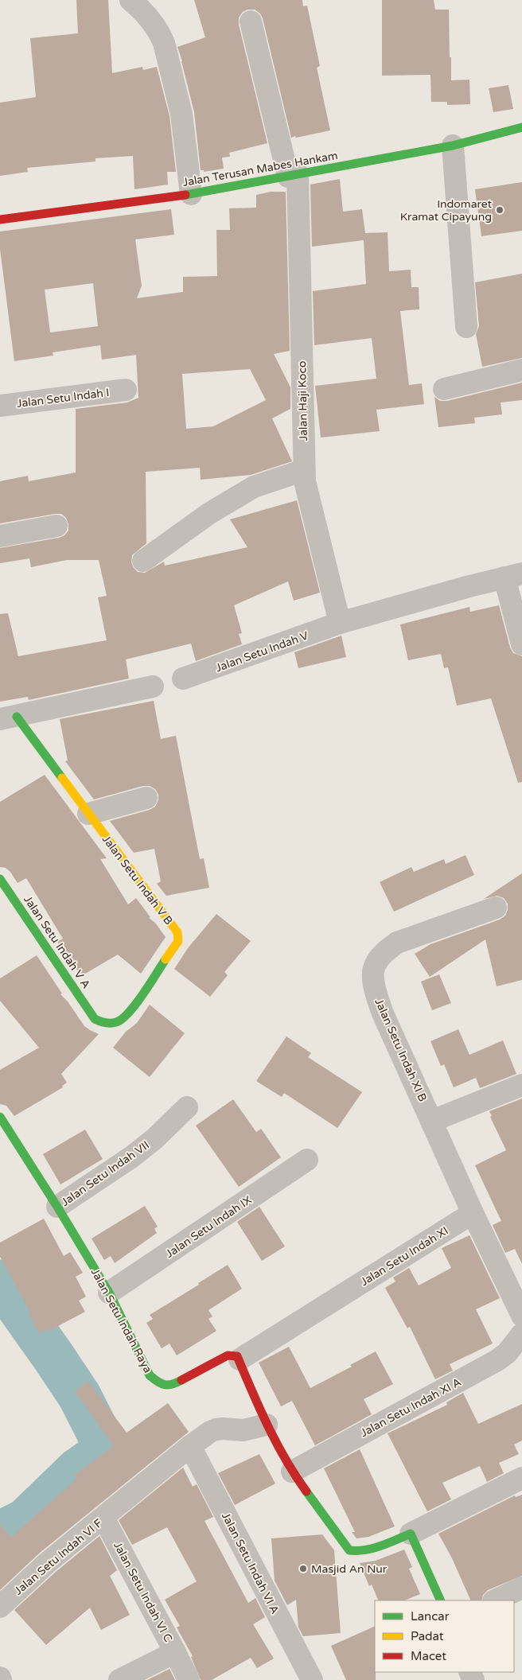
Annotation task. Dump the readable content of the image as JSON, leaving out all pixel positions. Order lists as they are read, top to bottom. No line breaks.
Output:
{"streets":{"street":["Jalan Terusan Mabes Hankam","Jalan Setu Indah I","Jalan Haji Koco","Jalan Setu Indah V","Jalan Setu Indah V B","Jalan Setu Indah V A","Jalan Setu Indah XI B","Jalan Setu Indah VII","Jalan Setu Indah IX","Jalan Setu Indah XI","Jalan Setu Indah Raya","Jalan Setu Indah XI A","Jalan Setu Indah VI F","Jalan Setu Indah VI A","Jalan Setu Indah VI C"]},"crossings":[["Jalan Terusan Mabes Hankam","Jalan Haji Koco"],["Jalan Haji Koco","Jalan Setu Indah V"],["Jalan Setu Indah V B","Jalan Setu Indah V A"],["Jalan Setu Indah XI B","Jalan Setu Indah XI"],["Jalan Setu Indah VII","Jalan Setu Indah Raya"],["Jalan Setu Indah IX","Jalan Setu Indah Raya"],["Jalan Setu Indah XI","Jalan Setu Indah Raya"],["Jalan Setu Indah VI F","Jalan Setu Indah VI A"],["Jalan Setu Indah VI F","Jalan Setu Indah VI C"]],"places":["Indomaret Kramat Cipayung","Masjid An Nur"],"legend":["Lancar","Padat","Macet"]}
